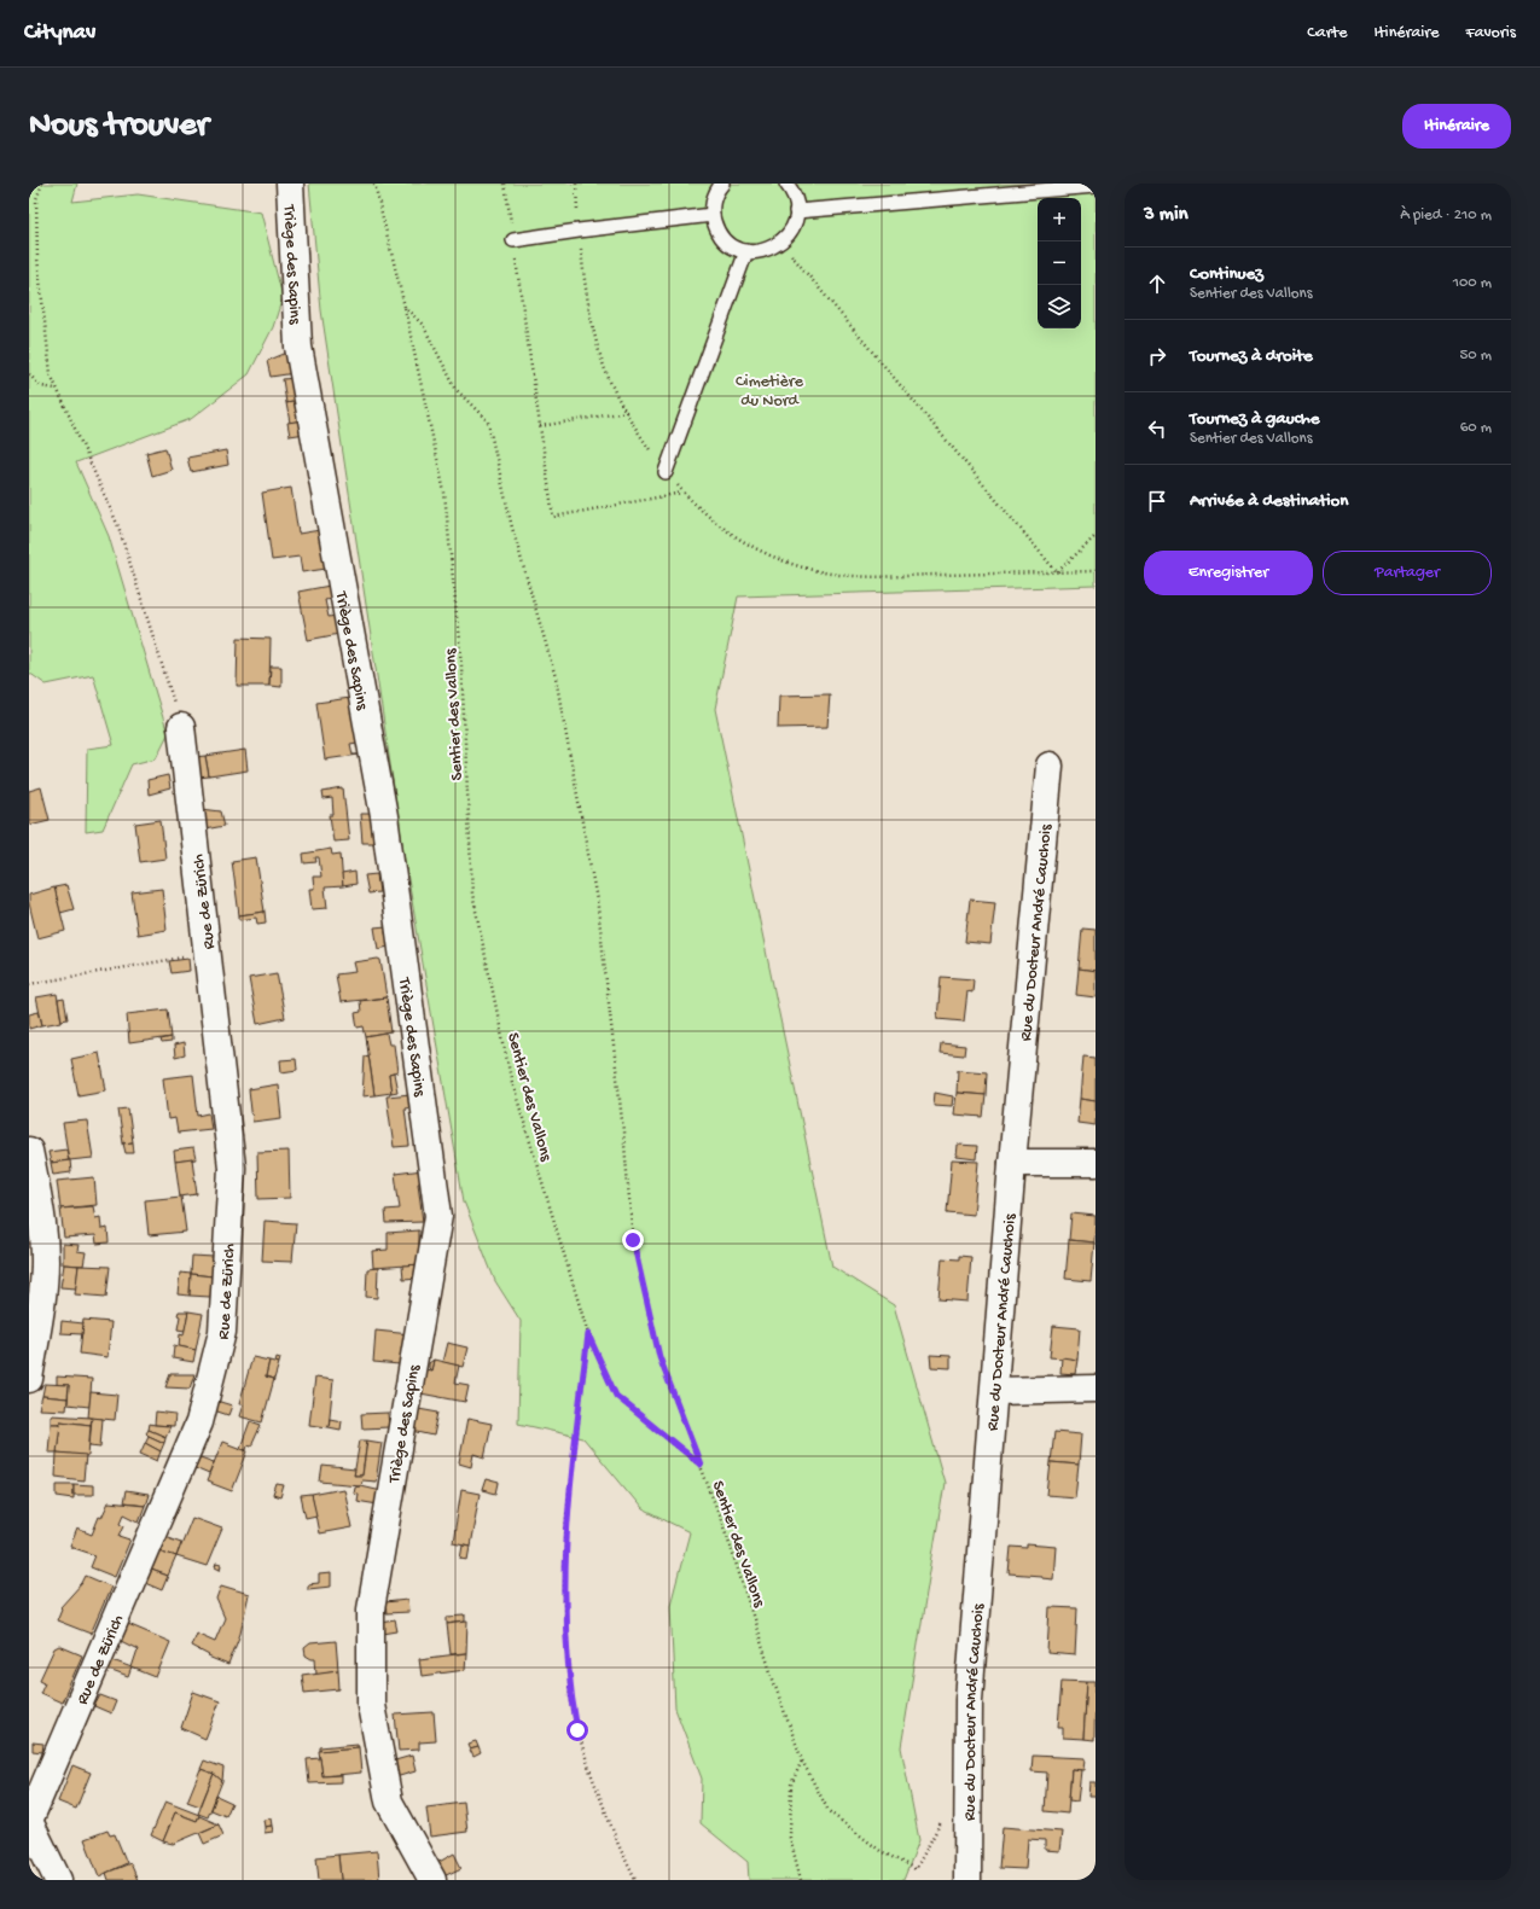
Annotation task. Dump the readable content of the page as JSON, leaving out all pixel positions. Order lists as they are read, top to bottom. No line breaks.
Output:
{"streets":{"street":["Triège des Sapins","Rue de Zürich","Rue du Docteur André Cauchois"],"path":["Sentier des Vallons"]},"parks":["Cimetière du Nord"],"page":{"header":"Citynav","nav":["Carte","Itinéraire","Favoris"],"buttons":["Itinéraire",["Enregistrer","Partager"]],"title":"Nous trouver","heading":["3 min","À pied · 210 m"],"map_buttons":["+","−"],"list":[["Continuez","Sentier des Vallons","100 m"],["Tournez à droite","50 m"],["Tournez à gauche","Sentier des Vallons","60 m"],"Arrivée à destination"]}}
